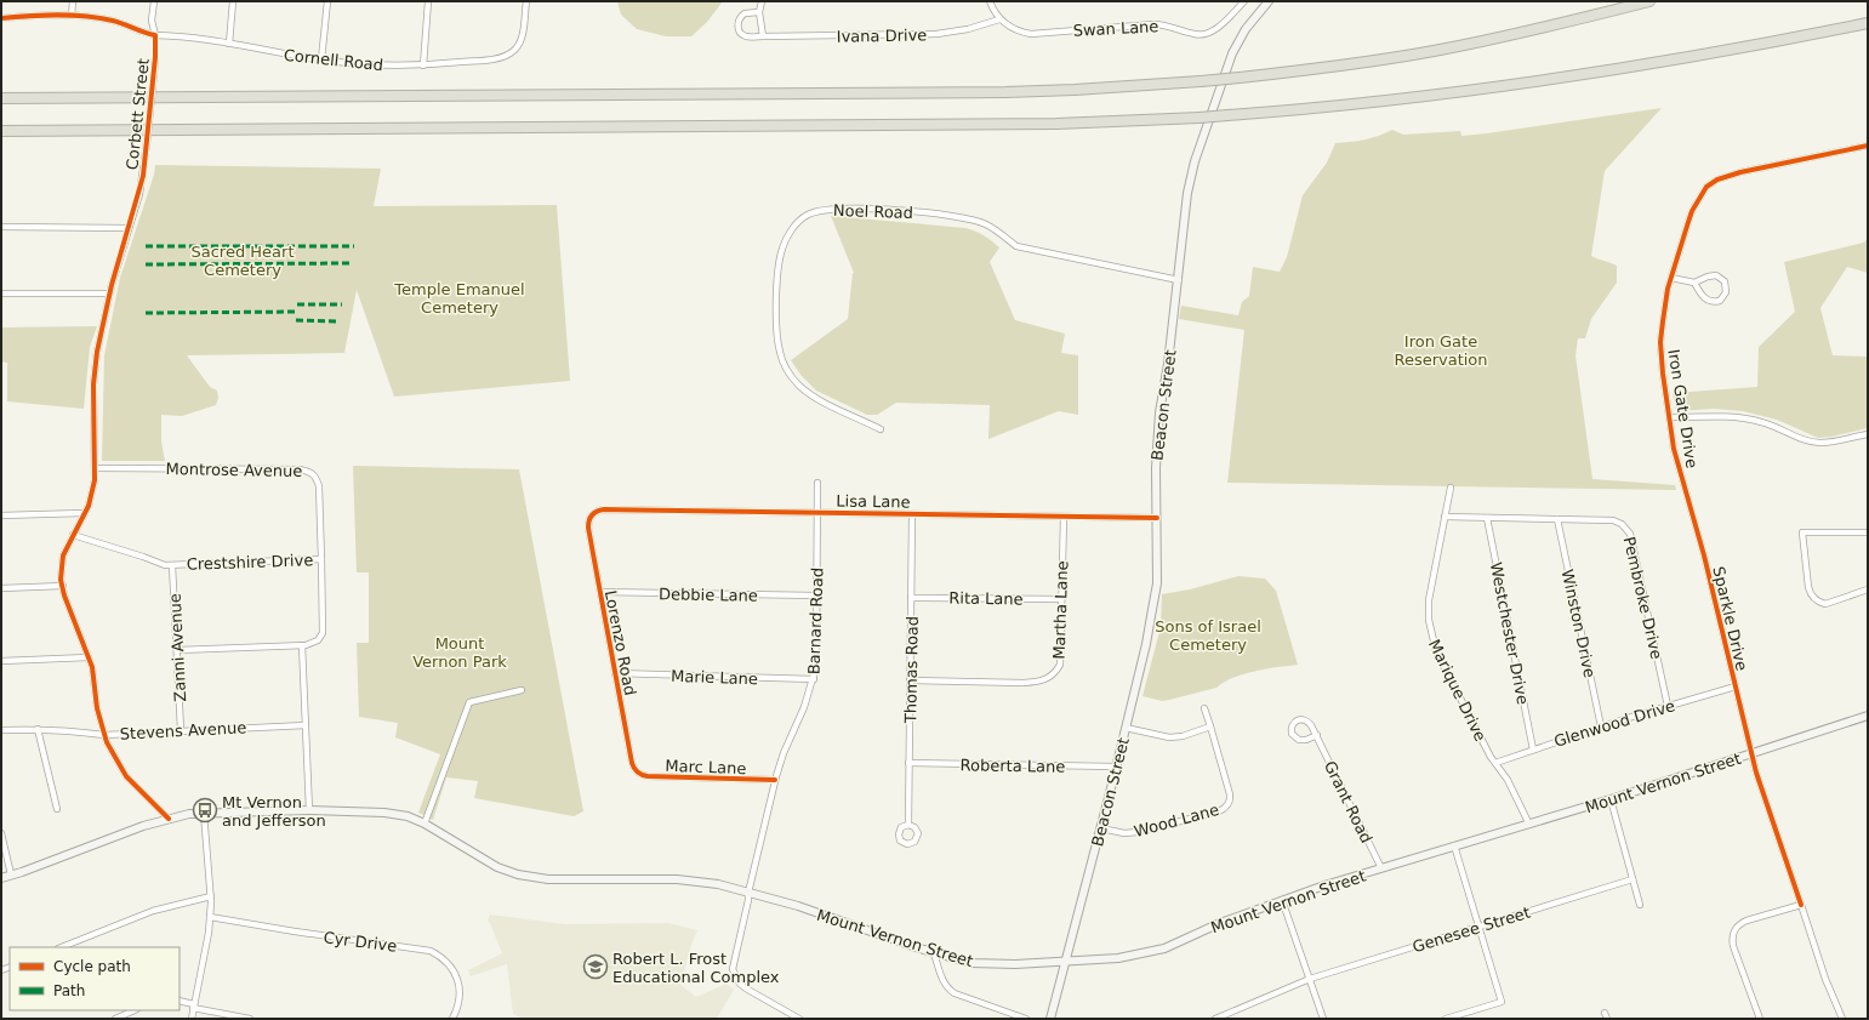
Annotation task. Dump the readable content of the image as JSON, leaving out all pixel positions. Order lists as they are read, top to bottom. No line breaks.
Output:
{"streets":{"main road":["Beacon Street","Mount Vernon Street"],"street":["Swan Lane","Ivana Drive","Cornell Road","Corbett Street","Noel Road","Iron Gate Drive","Montrose Avenue","Lisa Lane","Crestshire Drive","Debbie Lane","Rita Lane","Pembroke Drive","Martha Lane","Sparkle Drive","Barnard Road","Winston Drive","Westchester Drive","Lorenzo Road","Zanni Avenue","Thomas Road","Marie Lane","Marique Drive","Glenwood Drive","Stevens Avenue","Roberta Lane","Marc Lane","Grant Road","Wood Lane","Genesee Street","Cyr Drive"]},"crossings":[["Swan Lane","Ivana Drive"],["Cornell Road","Corbett Street"],["Corbett Street","Montrose Avenue"],["Corbett Street","Crestshire Drive"],["Corbett Street","Stevens Avenue"],["Corbett Street","Mount Vernon Street"],["Noel Road","Beacon Street"],["Beacon Street","Lisa Lane"],["Beacon Street","Roberta Lane"],["Beacon Street","Mount Vernon Street"],["Beacon Street","Wood Lane"],["Iron Gate Drive","Sparkle Drive"],["Montrose Avenue","Crestshire Drive"],["Lisa Lane","Martha Lane"],["Lisa Lane","Barnard Road"],["Lisa Lane","Lorenzo Road"],["Lisa Lane","Thomas Road"],["Crestshire Drive","Zanni Avenue"],["Debbie Lane","Barnard Road"],["Debbie Lane","Lorenzo Road"],["Rita Lane","Martha Lane"],["Rita Lane","Thomas Road"],["Pembroke Drive","Winston Drive"],["Pembroke Drive","Westchester Drive"],["Pembroke Drive","Marique Drive"],["Pembroke Drive","Glenwood Drive"],["Martha Lane","Thomas Road"],["Sparkle Drive","Glenwood Drive"],["Sparkle Drive","Mount Vernon Street"],["Barnard Road","Marie Lane"],["Barnard Road","Marc Lane"],["Barnard Road","Mount Vernon Street"],["Winston Drive","Glenwood Drive"],["Westchester Drive","Glenwood Drive"],["Lorenzo Road","Marie Lane"],["Lorenzo Road","Marc Lane"],["Zanni Avenue","Stevens Avenue"],["Thomas Road","Roberta Lane"],["Marique Drive","Glenwood Drive"],["Marique Drive","Mount Vernon Street"],["Mount Vernon Street","Grant Road"]],"parks":["Sacred Heart Cemetery","Temple Emanuel Cemetery","Iron Gate Reservation","Sons of Israel Cemetery","Mount Vernon Park"],"places":{"bus stop":["Mt Vernon and Jefferson"],"school or university":["Robert L. Frost Educational Complex"]},"legend":["Cycle path","Path"]}
